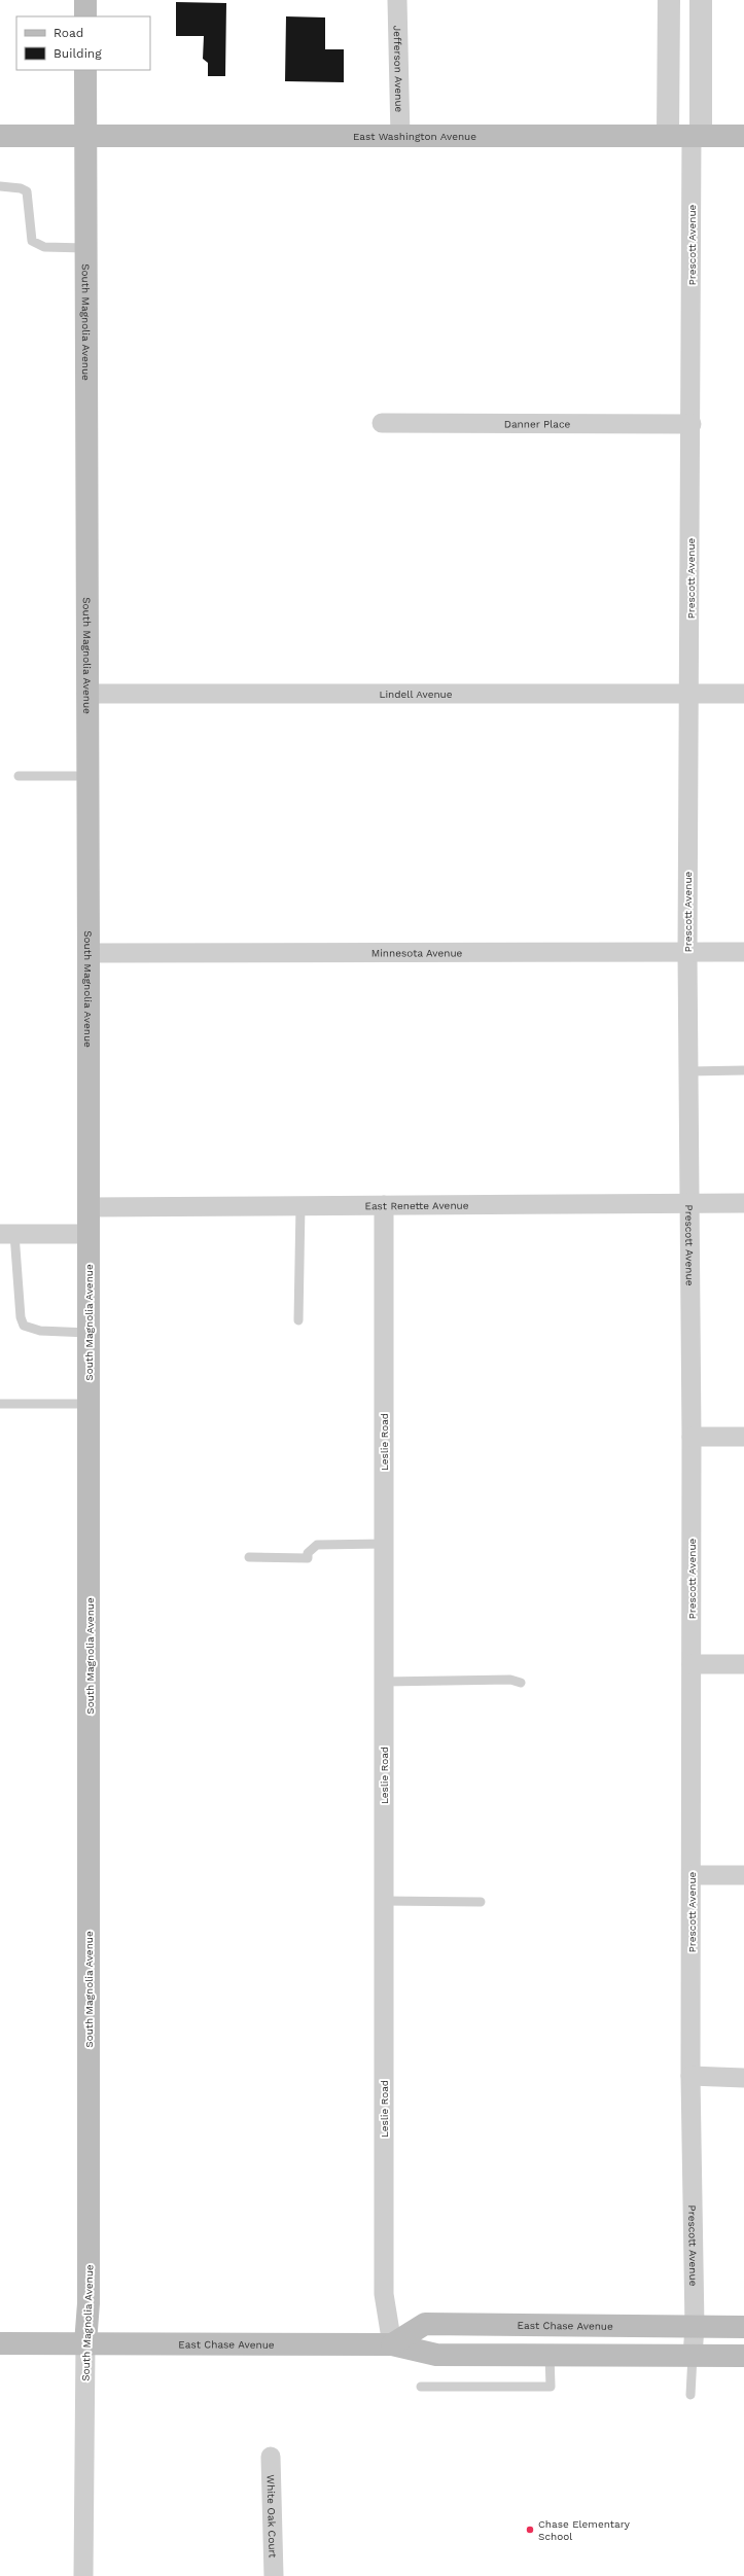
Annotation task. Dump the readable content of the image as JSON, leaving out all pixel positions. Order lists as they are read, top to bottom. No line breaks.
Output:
{"streets":{"main road":["East Washington Avenue","South Magnolia Avenue","East Chase Avenue"],"street":["Jefferson Avenue","Prescott Avenue","Danner Place","Lindell Avenue","Minnesota Avenue","East Renette Avenue","Leslie Road","White Oak Court"]},"crossings":[["Jefferson Avenue","East Washington Avenue"],["East Washington Avenue","Prescott Avenue"],["East Washington Avenue","South Magnolia Avenue"],["Prescott Avenue","Danner Place"],["Prescott Avenue","Lindell Avenue"],["Prescott Avenue","Minnesota Avenue"],["Prescott Avenue","East Renette Avenue"],["Prescott Avenue","East Chase Avenue"],["South Magnolia Avenue","Lindell Avenue"],["South Magnolia Avenue","Minnesota Avenue"],["South Magnolia Avenue","East Renette Avenue"],["South Magnolia Avenue","East Chase Avenue"],["East Renette Avenue","Leslie Road"],["Leslie Road","East Chase Avenue"]],"places":["Chase Elementary School"],"legend":["Road","Building"]}
